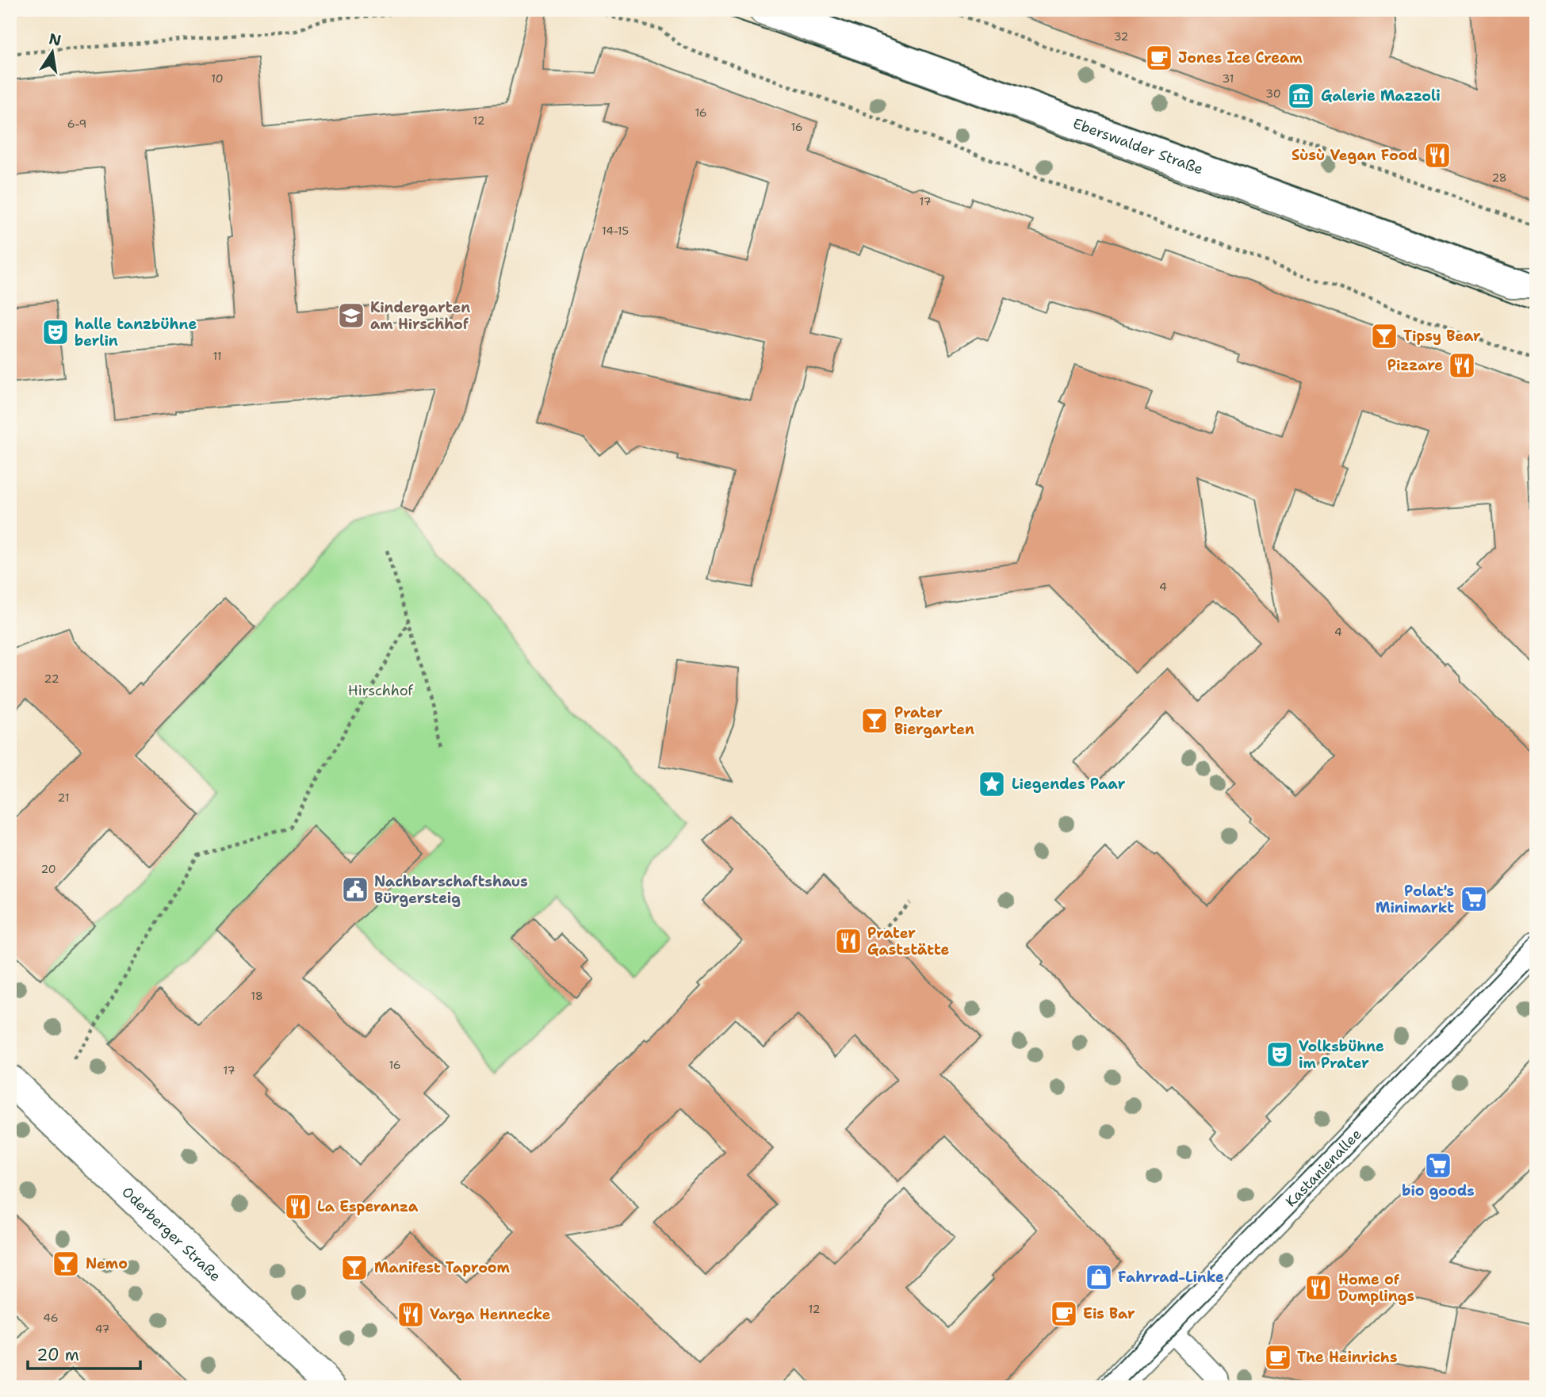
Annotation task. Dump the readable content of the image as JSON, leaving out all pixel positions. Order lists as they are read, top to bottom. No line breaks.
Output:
{"streets":{"street":["Eberswalder Straße","Kastanienallee","Oderberger Straße"]},"parks":["Hirschhof"],"places":{"cafe":["Jones Ice Cream","Eis Bar","The Heinrichs"],"museum":["Galerie Mazzoli"],"restaurant":["Sùsù Vegan Food","Pizzare","Prater Gaststätte","La Esperanza","Home of Dumplings","Varga Hennecke"],"school or university":["Kindergarten am Hirschhof"],"theatre":["halle tanzbühne berlin","Volksbühne im Prater"],"bar":["Tipsy Bear","Prater Biergarten","Nemo","Manifest Taproom"],"place":["Liegendes Paar"],"public building":["Nachbarschaftshaus Bürgersteig"],"supermarket":["Polat's Minimarkt","bio goods"],"shop":["Fahrrad-Linke"]},"house_numbers":["32","10","31","30","16","12","6-9","16","28","17","14-15","11","4","4","22","21","20","18","16","17","12","46","47"],"scale_bar":"20 m","north":"top"}
